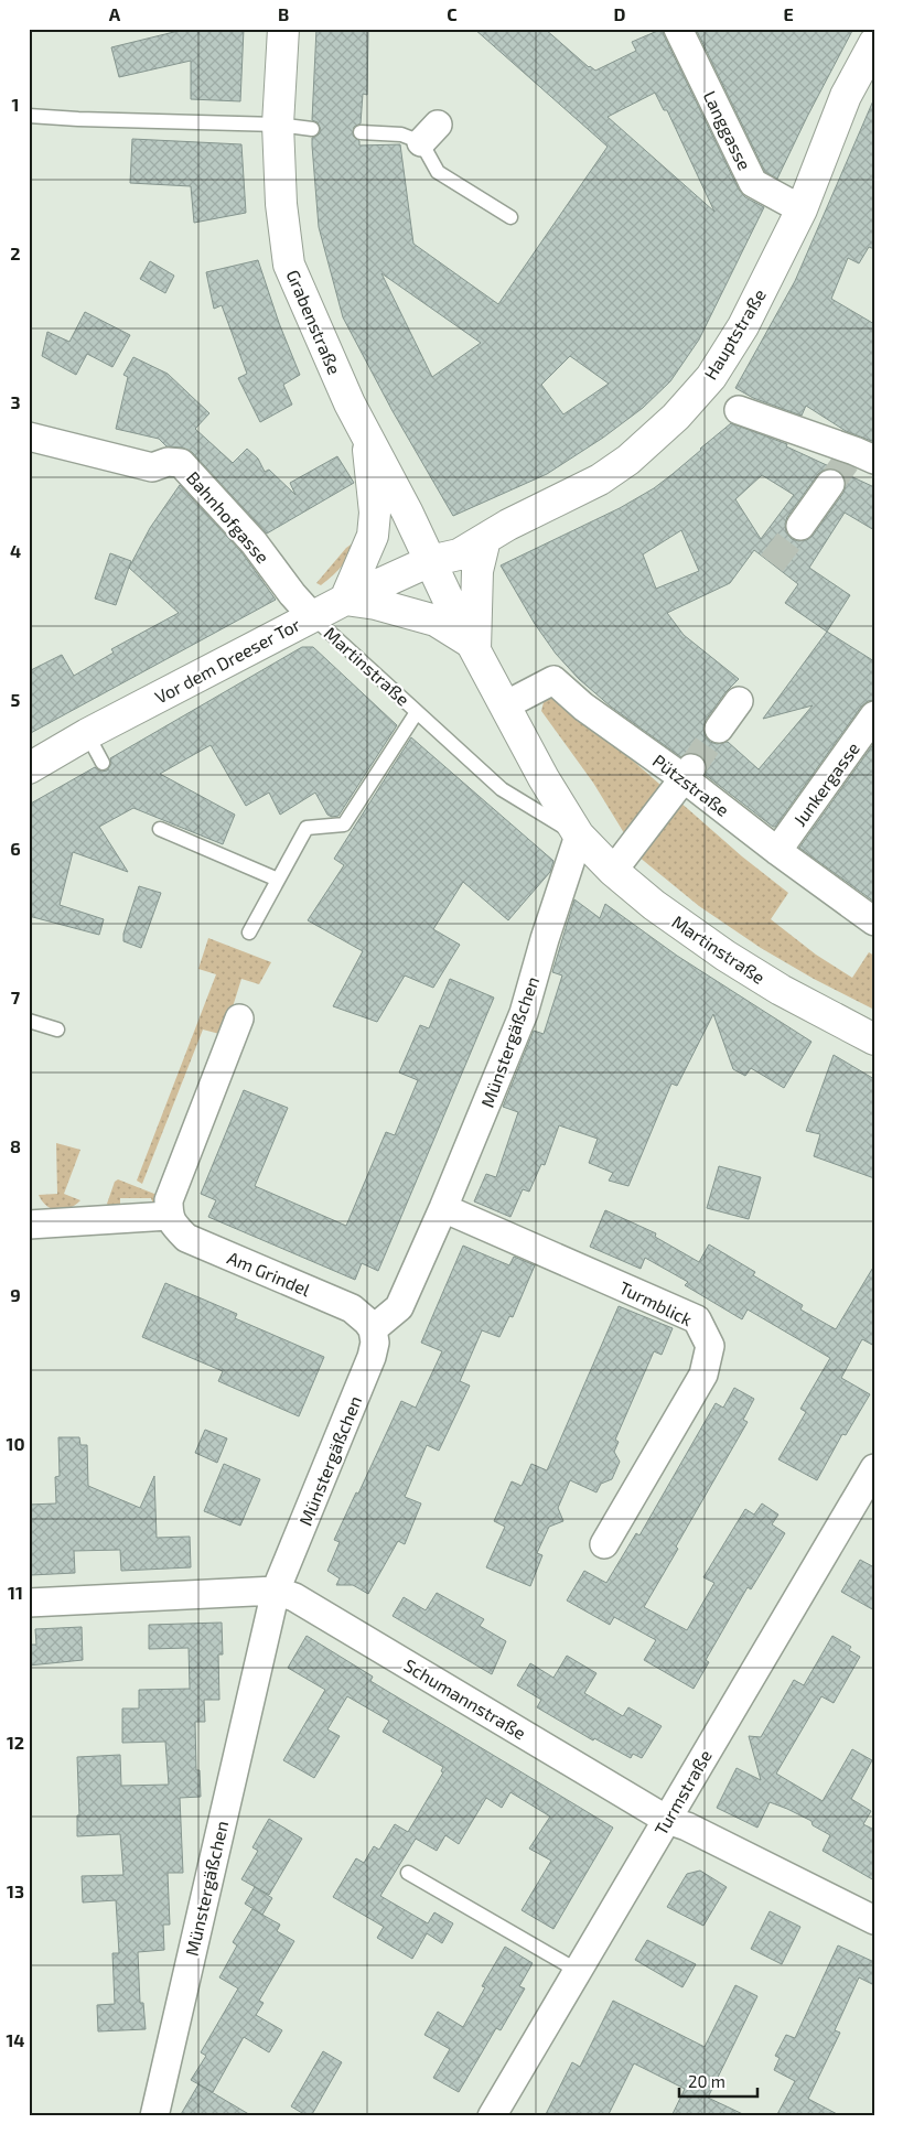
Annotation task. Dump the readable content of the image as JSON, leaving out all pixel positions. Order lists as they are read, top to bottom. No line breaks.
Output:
{"streets":{"main road":["Grabenstraße","Hauptstraße","Vor dem Dreeser Tor","Martinstraße"],"street":["Langgasse","Bahnhofgasse","Junkergasse","Pützstraße","Münstergäßchen","Am Grindel","Turmblick","Schumannstraße","Turmstraße"]},"crossings":[["Langgasse","Hauptstraße"],["Grabenstraße","Hauptstraße"],["Grabenstraße","Vor dem Dreeser Tor"],["Grabenstraße","Martinstraße"],["Hauptstraße","Vor dem Dreeser Tor"],["Hauptstraße","Martinstraße"],["Bahnhofgasse","Vor dem Dreeser Tor"],["Bahnhofgasse","Martinstraße"],["Vor dem Dreeser Tor","Martinstraße"],["Martinstraße","Pützstraße"],["Martinstraße","Münstergäßchen"],["Junkergasse","Pützstraße"],["Münstergäßchen","Am Grindel"],["Münstergäßchen","Turmblick"],["Münstergäßchen","Schumannstraße"],["Schumannstraße","Turmstraße"]],"scale_bar":"20 m","grid":{"columns":["A","B","C","D","E"],"rows":["1","2","3","4","5","6","7","8","9","10","11","12","13","14"]}}
